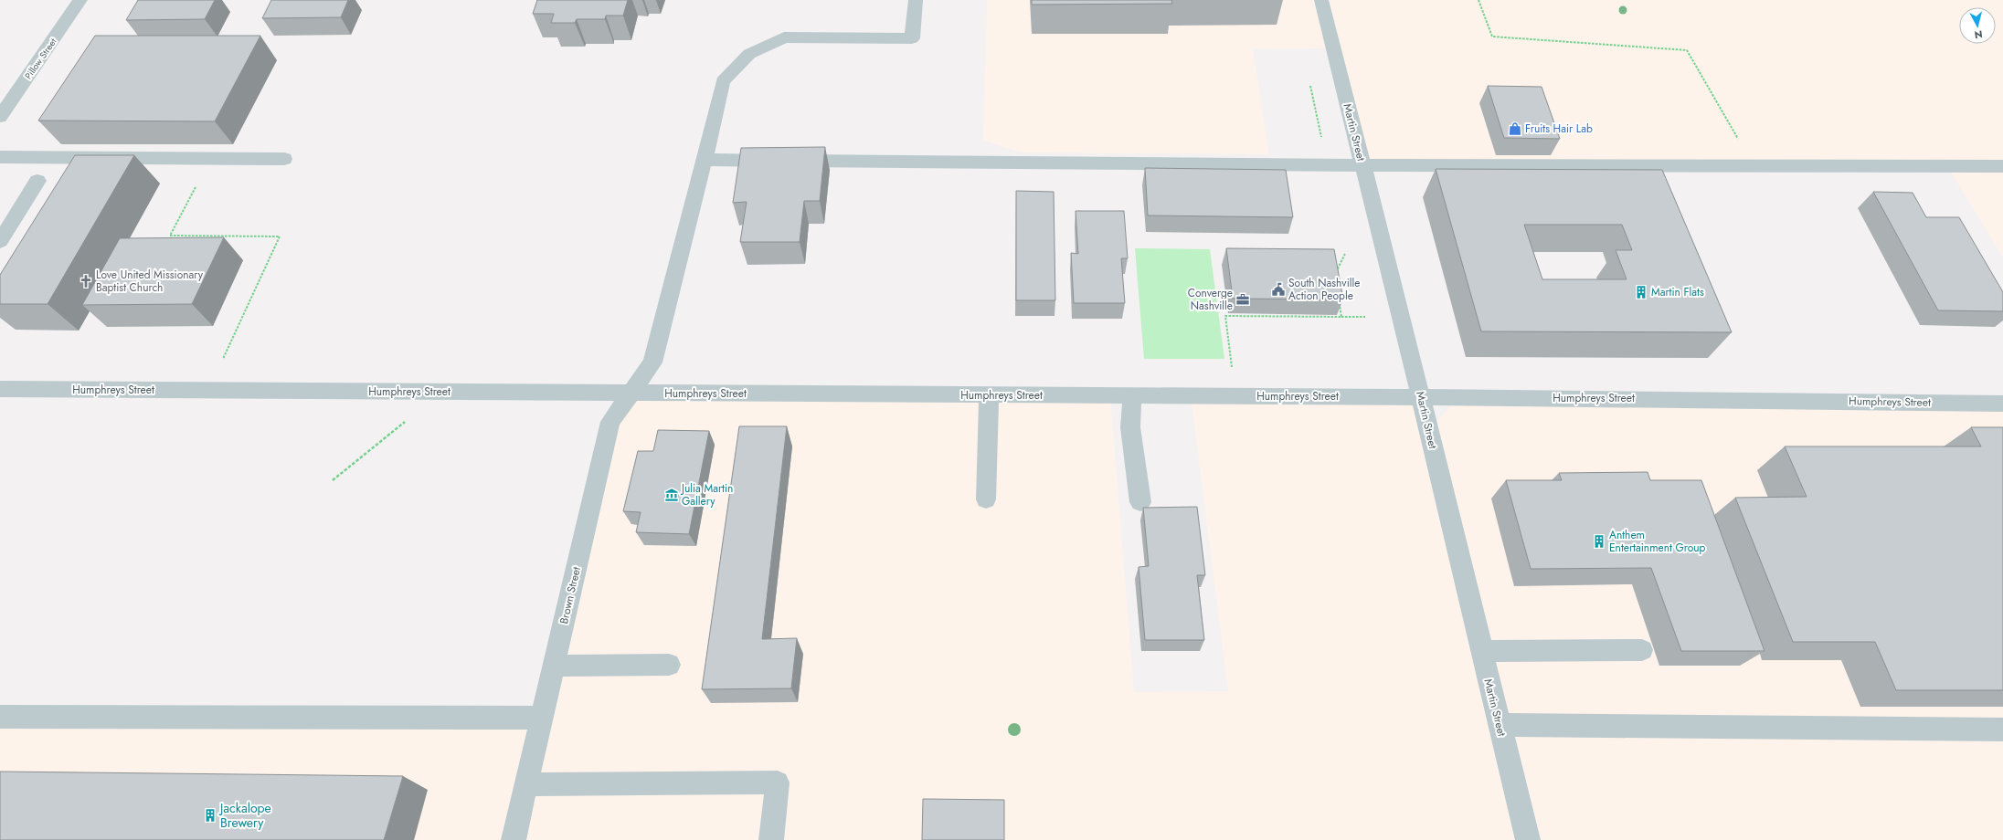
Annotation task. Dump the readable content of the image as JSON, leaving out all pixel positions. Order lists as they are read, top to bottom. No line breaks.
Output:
{"streets":{"street":["Pillow Street","Martin Street","Humphreys Street","Brown Street"]},"crossings":[["Martin Street","Humphreys Street"],["Humphreys Street","Brown Street"]],"places":{"shop":["Fruits Hair Lab"],"church":["Love United Missionary Baptist Church"],"public building":["South Nashville Action People"],"building":["Martin Flats","Anthem Entertainment Group","Jackalope Brewery"],"office":["Converge Nashville"],"museum":["Julia Martin Gallery"]},"north":"bottom"}
